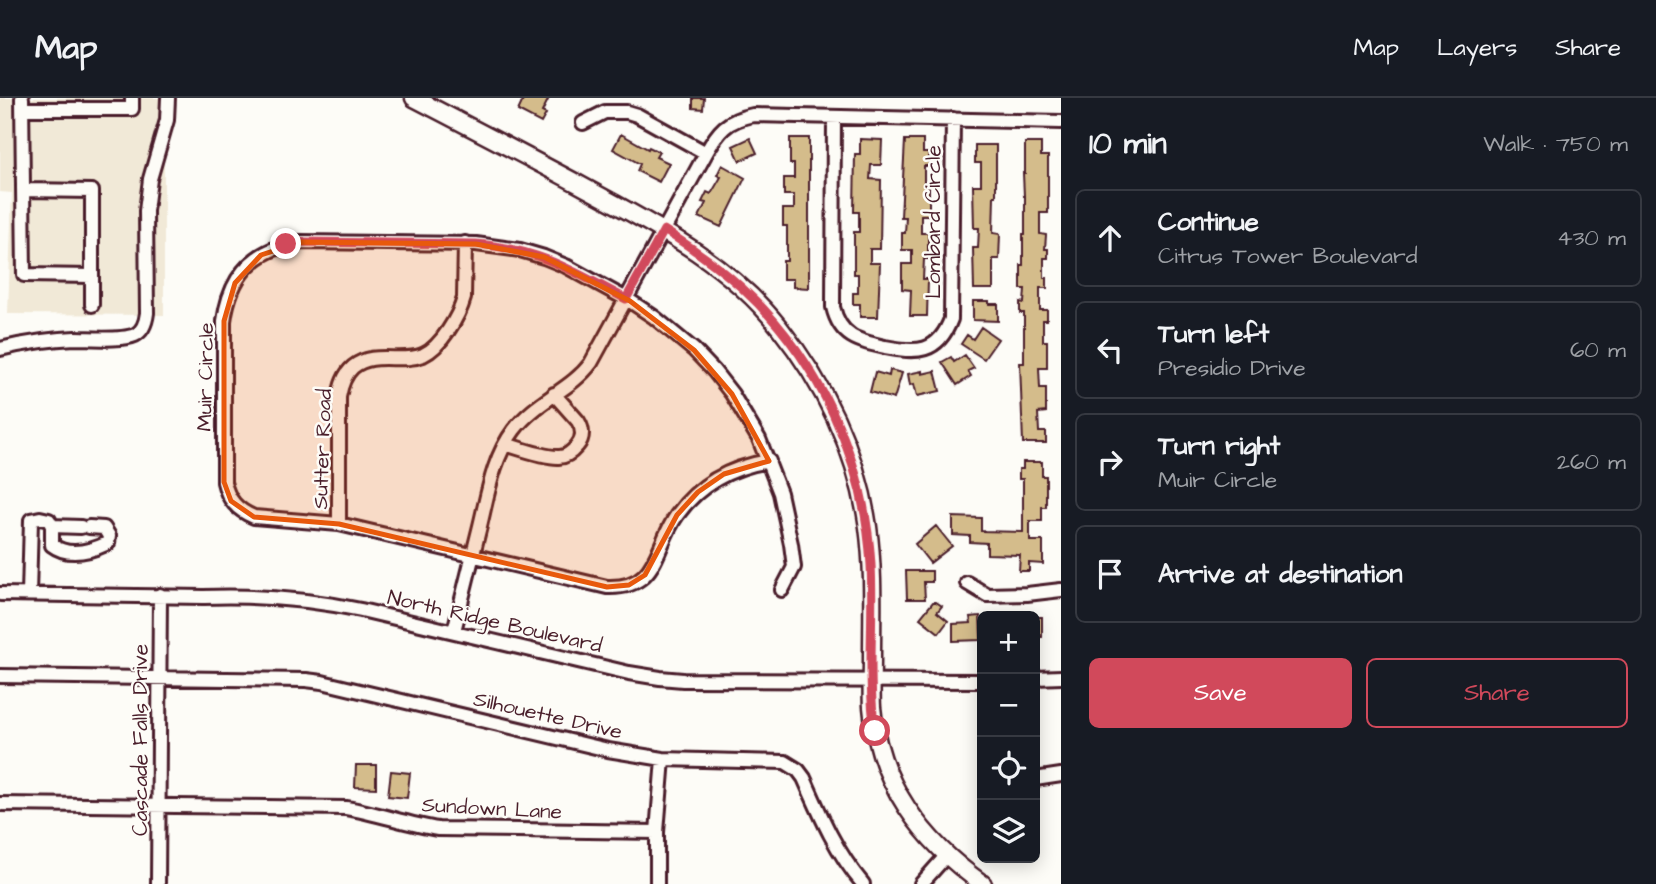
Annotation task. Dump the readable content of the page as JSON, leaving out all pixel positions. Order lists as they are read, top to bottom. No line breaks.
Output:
{"streets":{"street":["Lombard Circle","Muir Circle","Sutter Road","North Ridge Boulevard","Silhouette Drive","Cascade Falls Drive","Sundown Lane"]},"crossings":[["Muir Circle","Sutter Road"],["North Ridge Boulevard","Cascade Falls Drive"],["Silhouette Drive","Cascade Falls Drive"],["Cascade Falls Drive","Sundown Lane"]],"page":{"header":"Map","nav":["Map","Layers","Share"],"heading":["10 min","Walk · 750 m"],"list":[["Continue","Citrus Tower Boulevard","430 m"],["Turn left","Presidio Drive","60 m"],["Turn right","Muir Circle","260 m"],"Arrive at destination"],"map_buttons":["+","−"],"buttons":["Save","Share"]}}
